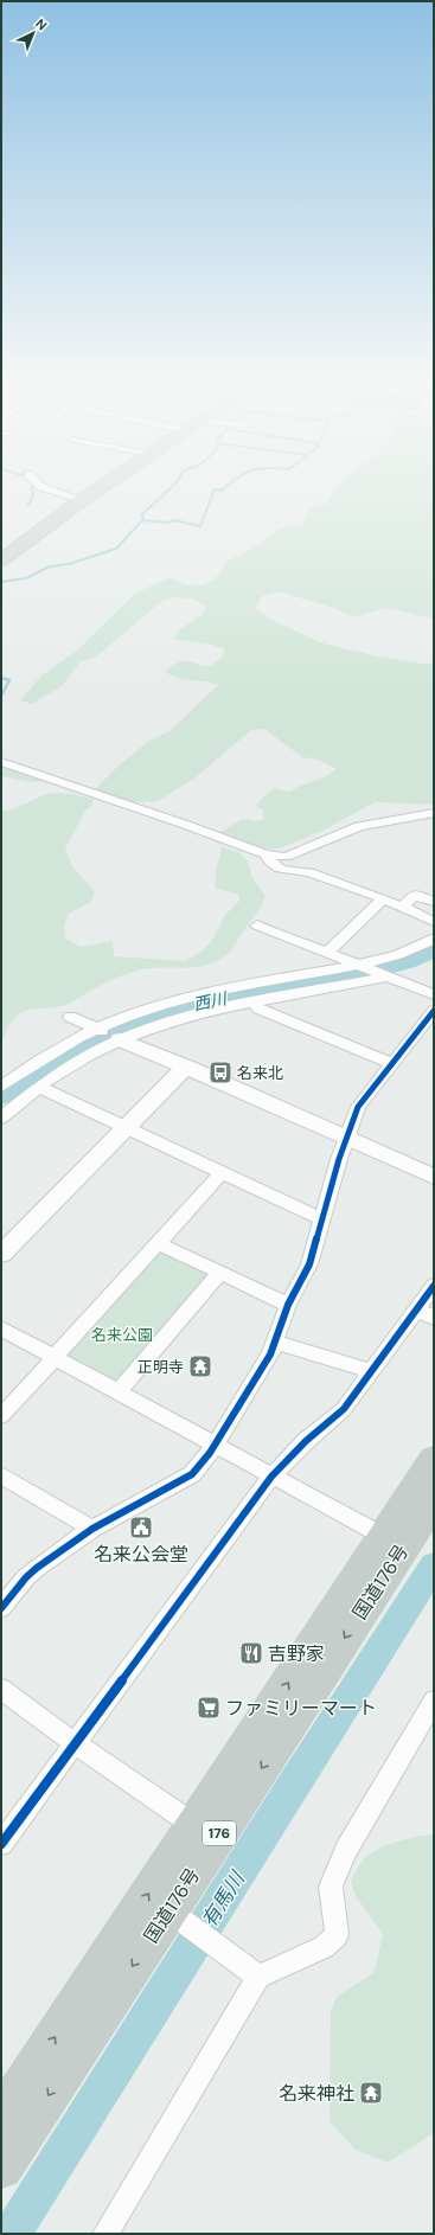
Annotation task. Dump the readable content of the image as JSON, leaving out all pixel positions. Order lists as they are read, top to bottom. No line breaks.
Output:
{"streets":{"highway":["国道176号","176"]},"water":["西川","有馬川"],"parks":["名来公園"],"places":{"bus stop":["名来北"],"temple":["正明寺","名来神社"],"public building":["名来公会堂"],"restaurant":["吉野家"],"supermarket":["ファミリーマート"]},"north":"top right"}
